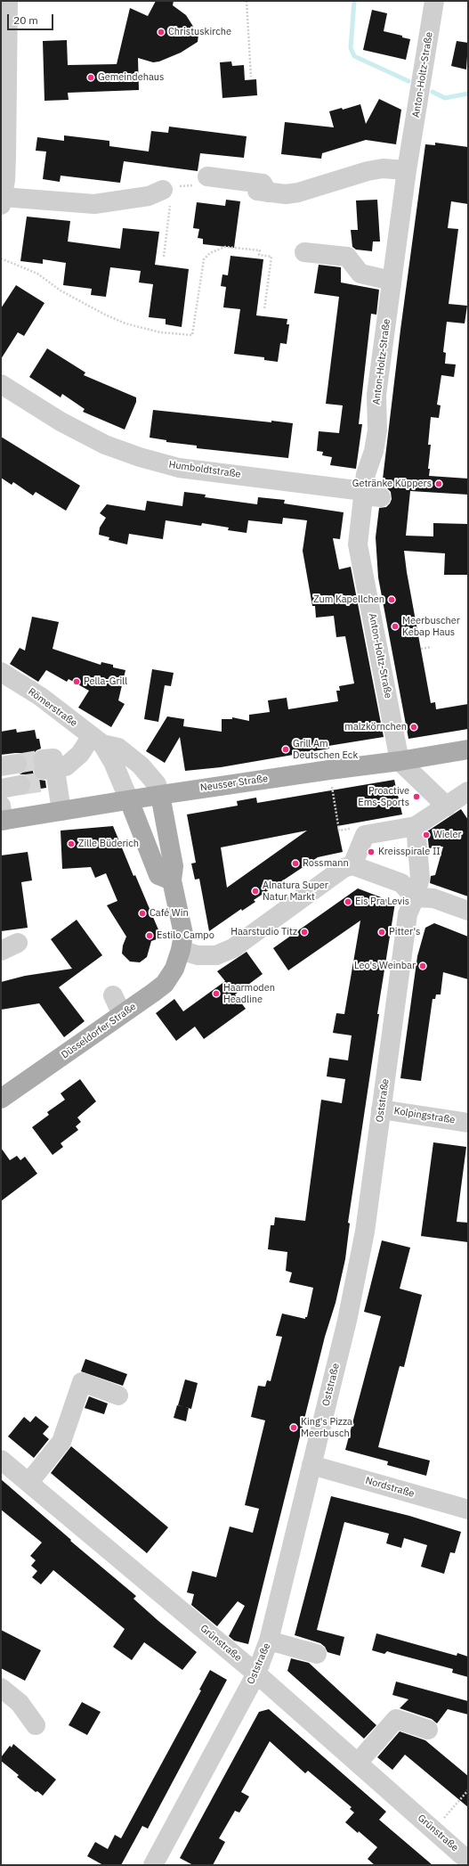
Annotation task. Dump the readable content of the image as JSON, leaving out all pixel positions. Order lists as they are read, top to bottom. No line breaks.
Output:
{"streets":{"main road":["Neusser Straße","Düsseldorfer Straße"],"street":["Anton-Holtz-Straße","Humboldtstraße","Römerstraße","Oststraße","Kolpingstraße","Nordstraße","Grünstraße"]},"crossings":[["Anton-Holtz-Straße","Humboldtstraße"],["Anton-Holtz-Straße","Neusser Straße"],["Römerstraße","Neusser Straße"],["Römerstraße","Düsseldorfer Straße"],["Neusser Straße","Düsseldorfer Straße"],["Oststraße","Kolpingstraße"],["Oststraße","Nordstraße"],["Oststraße","Grünstraße"]],"places":["Christuskirche","Gemeindehaus","Getränke Küppers","Zum Kapellchen","Meerbuscher Kebap Haus","Pella-Grill","malzkörnchen","Grill Am Deutschen Eck","Proactive Ems-Sports","Wieler","Zille Büderich","Kreisspirale II","Rossmann","Alnatura Super Natur Markt","Eis Pra Levis","Café Win","Haarstudio Titz","Pitter's","Estilo Campo","Leo's Weinbar","Haarmoden Headline","King's Pizza Meerbusch"],"scale_bar":"20 m"}
